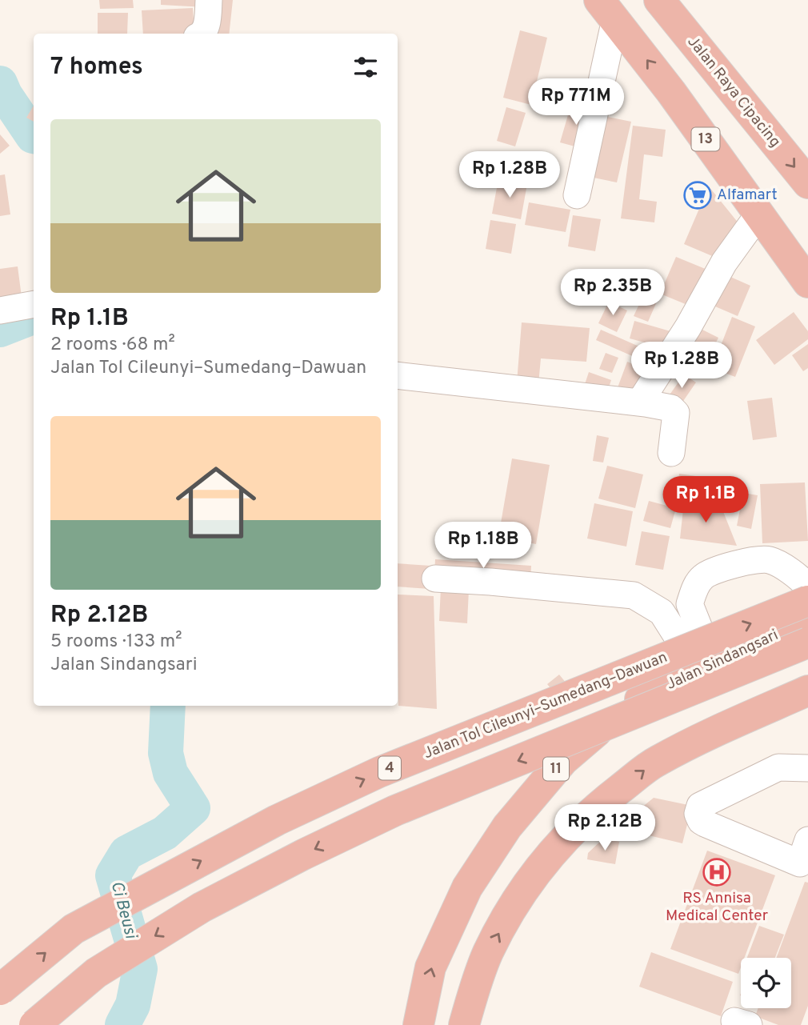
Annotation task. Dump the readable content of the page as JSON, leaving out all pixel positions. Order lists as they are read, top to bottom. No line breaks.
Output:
{"streets":{"highway":["Jalan Raya Cipacing","13","Jalan Sindangsari","Jalan Tol Cileunyi–Sumedang–Dawuan","4","11"]},"water":["Ci Beusi"],"places":{"supermarket":["Alfamart"],"hospital":["RS Annisa Medical Center"]},"page":{"heading":"7 homes","price":["Rp 771M","Rp 1.28B","Rp 2.35B","Rp 1.28B","Rp 1.1B","Rp 1.18B","Rp 2.12B"],"list":[{"name":"Rp 1.1B","note":"2 rooms · 68 m² · Jalan Tol Cileunyi–Sumedang–Dawuan"},{"name":"Rp 2.12B","note":"5 rooms · 133 m² · Jalan Sindangsari"}]}}
